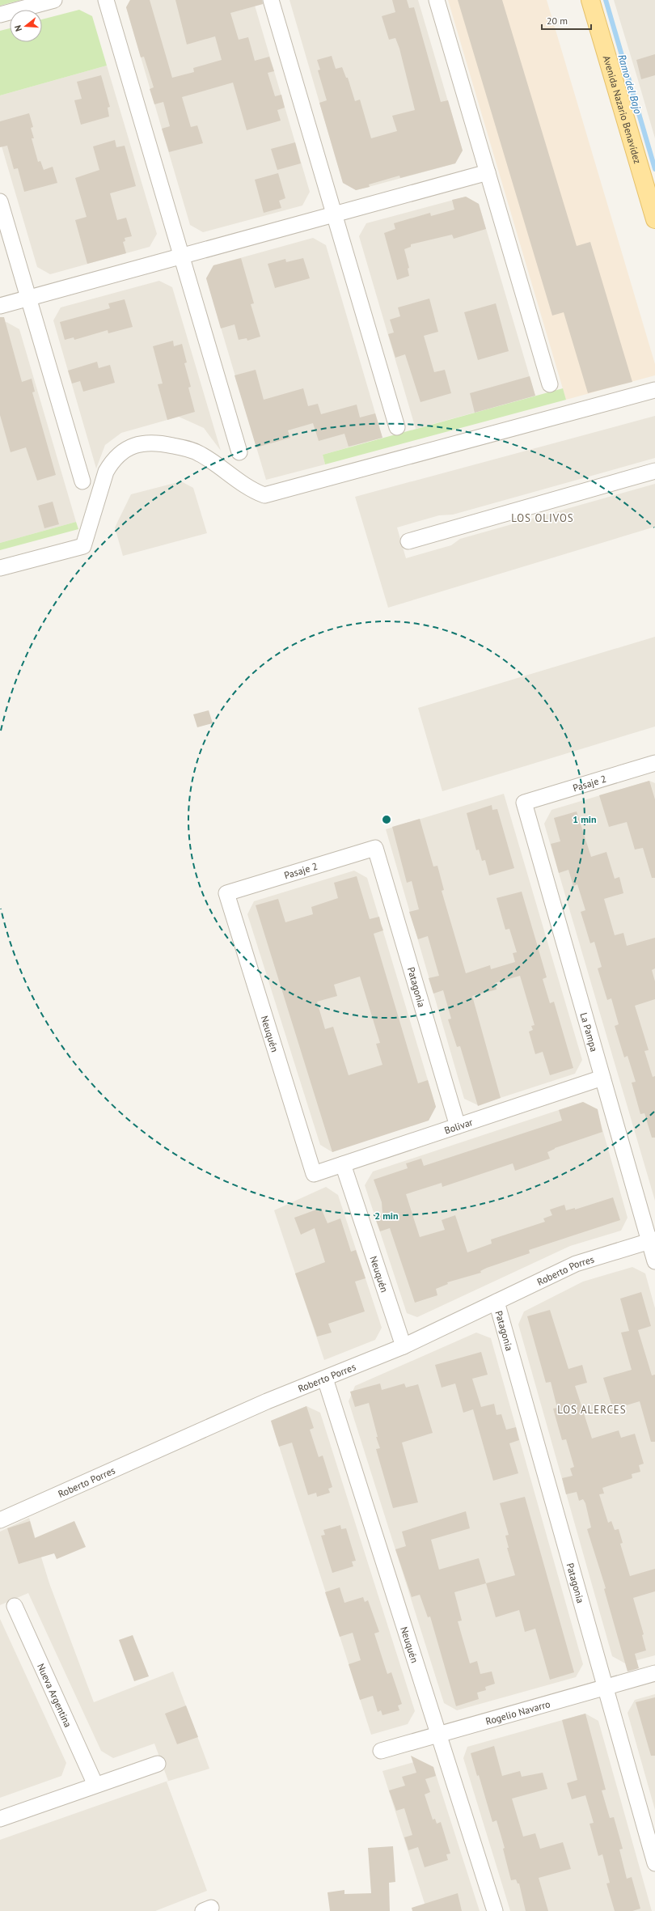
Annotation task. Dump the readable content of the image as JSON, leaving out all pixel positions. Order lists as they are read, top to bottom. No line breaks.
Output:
{"streets":{"main road":["Avenida Nazario Benavídez"],"street":["Pasaje 2","Patagonia","La Pampa","Neuquén","Bolivar","Roberto Porres","Nueva Argentina","Rogelio Navarro"]},"crossings":[["Pasaje 2","Patagonia"],["Pasaje 2","La Pampa"],["Pasaje 2","Neuquén"],["Patagonia","Bolivar"],["Patagonia","Roberto Porres"],["Patagonia","Rogelio Navarro"],["La Pampa","Bolivar"],["La Pampa","Roberto Porres"],["Neuquén","Bolivar"],["Neuquén","Roberto Porres"],["Neuquén","Rogelio Navarro"]],"districts":["LOS OLIVOS","LOS ALERCES"],"water":["Ramo del Bajo"],"scale_bar":"20 m","north":"left","rings":["1 min","2 min"]}
